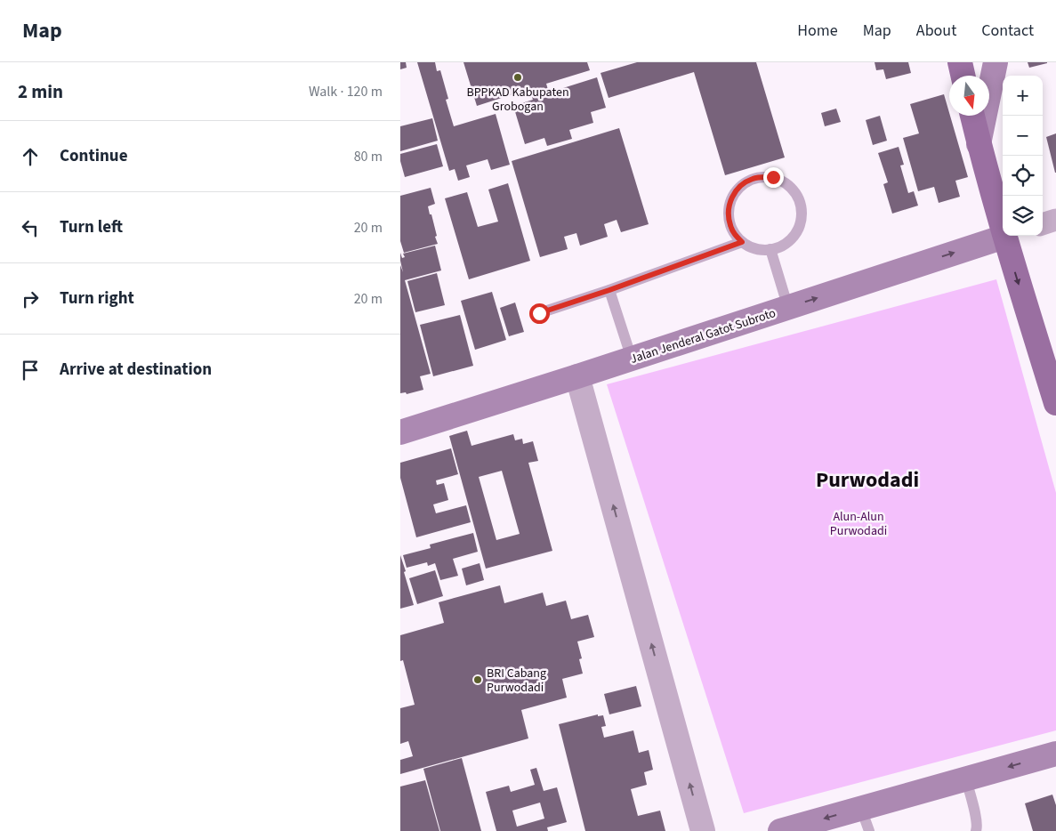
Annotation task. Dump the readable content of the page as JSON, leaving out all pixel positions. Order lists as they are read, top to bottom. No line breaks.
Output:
{"streets":{"main road":["Jalan Jenderal Gatot Subroto"]},"one_way":["Jalan Jenderal Gatot Subroto"],"districts":["Purwodadi"],"parks":["Alun-Alun Purwodadi"],"places":["BPPKAD Kabupaten Grobogan","BRI Cabang Purwodadi"],"north":"bottom","page":{"header":"Map","nav":["Home","Map","About","Contact"],"heading":["2 min","Walk · 120 m"],"map_buttons":["+","−"],"list":[["Continue","80 m"],["Turn left","20 m"],["Turn right","20 m"],"Arrive at destination"]}}
